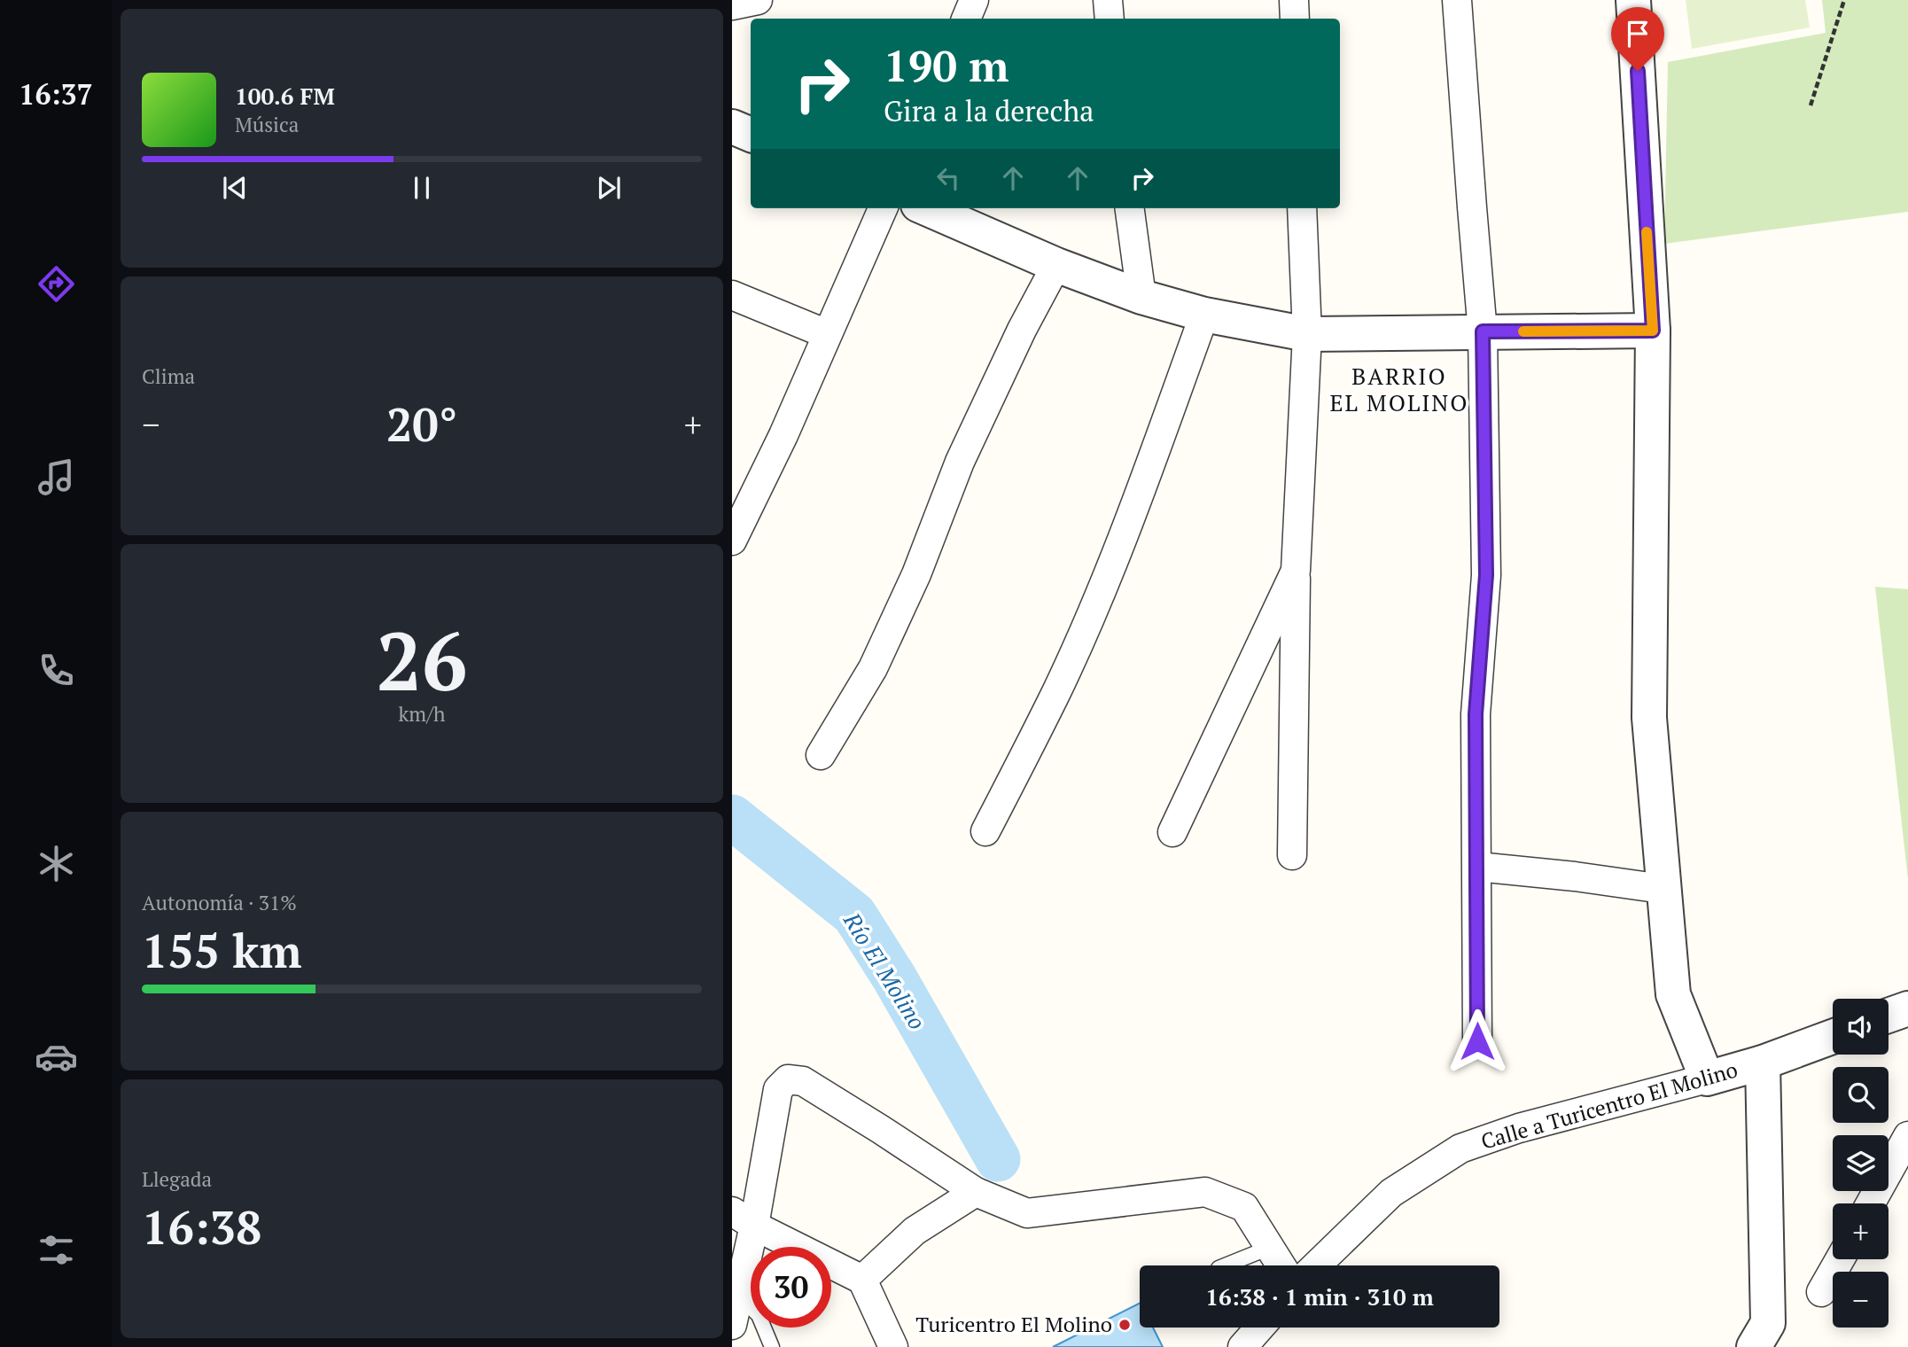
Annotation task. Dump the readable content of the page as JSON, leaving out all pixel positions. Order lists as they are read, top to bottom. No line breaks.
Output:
{"streets":{"street":["Calle a Turicentro El Molino"]},"districts":["BARRIO EL MOLINO"],"water":["Río El Molino"],"places":["Turicentro El Molino"],"page":{"tabs":"16:37","turn":["190 m","Gira a la derecha"],"song":["100.6 FM","Música"],"tile":["Clima",["26","km/h"],["Autonomía · 31%","155 km"],["Llegada","16:38"]],"heat":["−","20°","+"],"map_buttons":["+","−"],"limit":"30","trip":"16:38 · 1 min · 310 m"}}
